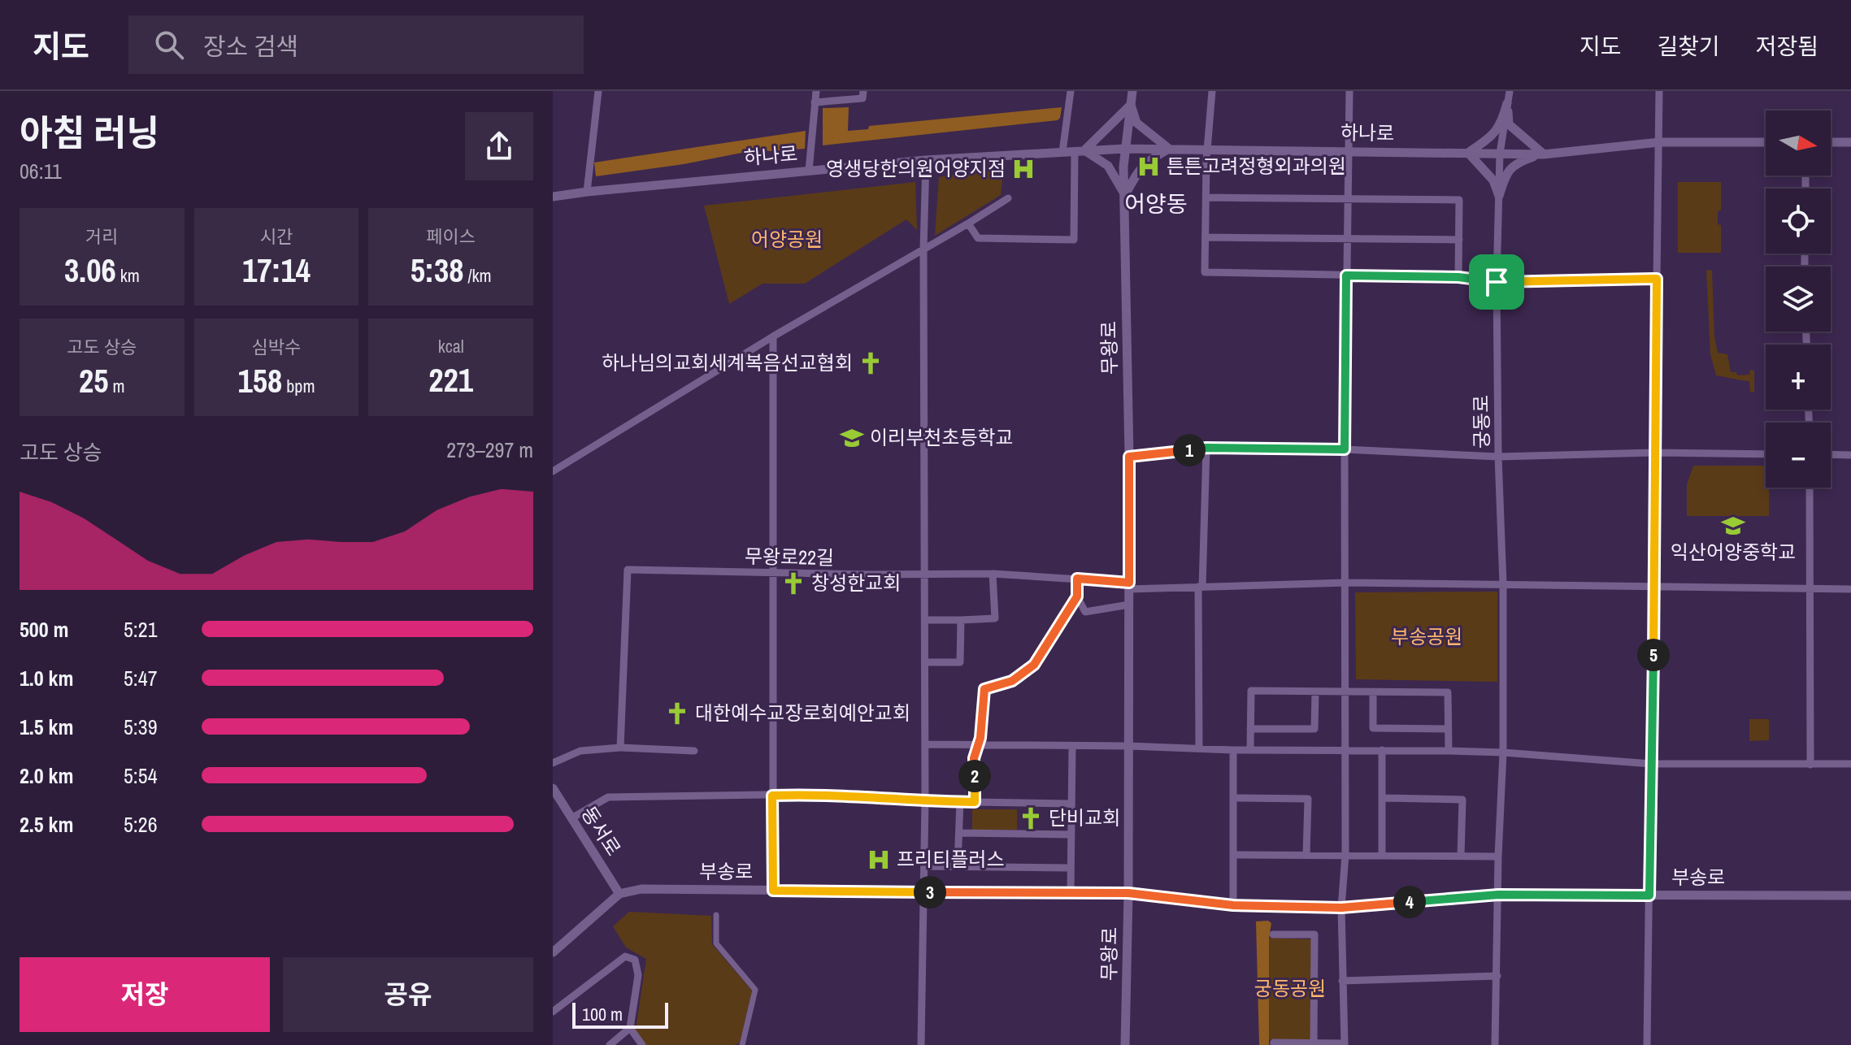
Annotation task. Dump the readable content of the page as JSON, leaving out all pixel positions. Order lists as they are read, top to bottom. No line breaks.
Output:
{"streets":{"street":["하나로","무왕로","궁동로","무왕로22길","동서로","부송로"]},"crossings":[["하나로","무왕로"],["하나로","궁동로"],["무왕로","무왕로22길"],["무왕로","부송로"],["궁동로","무왕로22길"],["궁동로","부송로"],["동서로","부송로"]],"districts":["어양동"],"parks":["어양공원","부송공원","궁동공원"],"places":{"hospital":["튼튼고려정형외과의원","영생당한의원어양지점","프리티플러스"],"church":["하나님의교회세계복음선교협회","창성한교회","대한예수교장로회예안교회","단비교회"],"school or university":["이리부천초등학교","익산어양중학교"]},"scale_bar":"100 m","north":"right","page":{"header":"지도","search":"장소 검색","nav":["지도","길찾기","저장됨"],"heading":["아침 러닝","06:11"],"map_buttons":["+","−"],"stats":[["거리","3.06 km"],["시간","17:14"],["페이스","5:38 /km"],["고도 상승","25 m"],["심박수","158 bpm"],["kcal","221"]],"chart":["고도 상승","273–297 m"],"pins":["1","5","2","3","4"],"list":[{"name":"500 m","note":"5:21"},{"name":"1.0 km","note":"5:47"},{"name":"1.5 km","note":"5:39"},{"name":"2.0 km","note":"5:54"},{"name":"2.5 km","note":"5:26"}],"buttons":["저장","공유"],"scale":"100 m"}}
